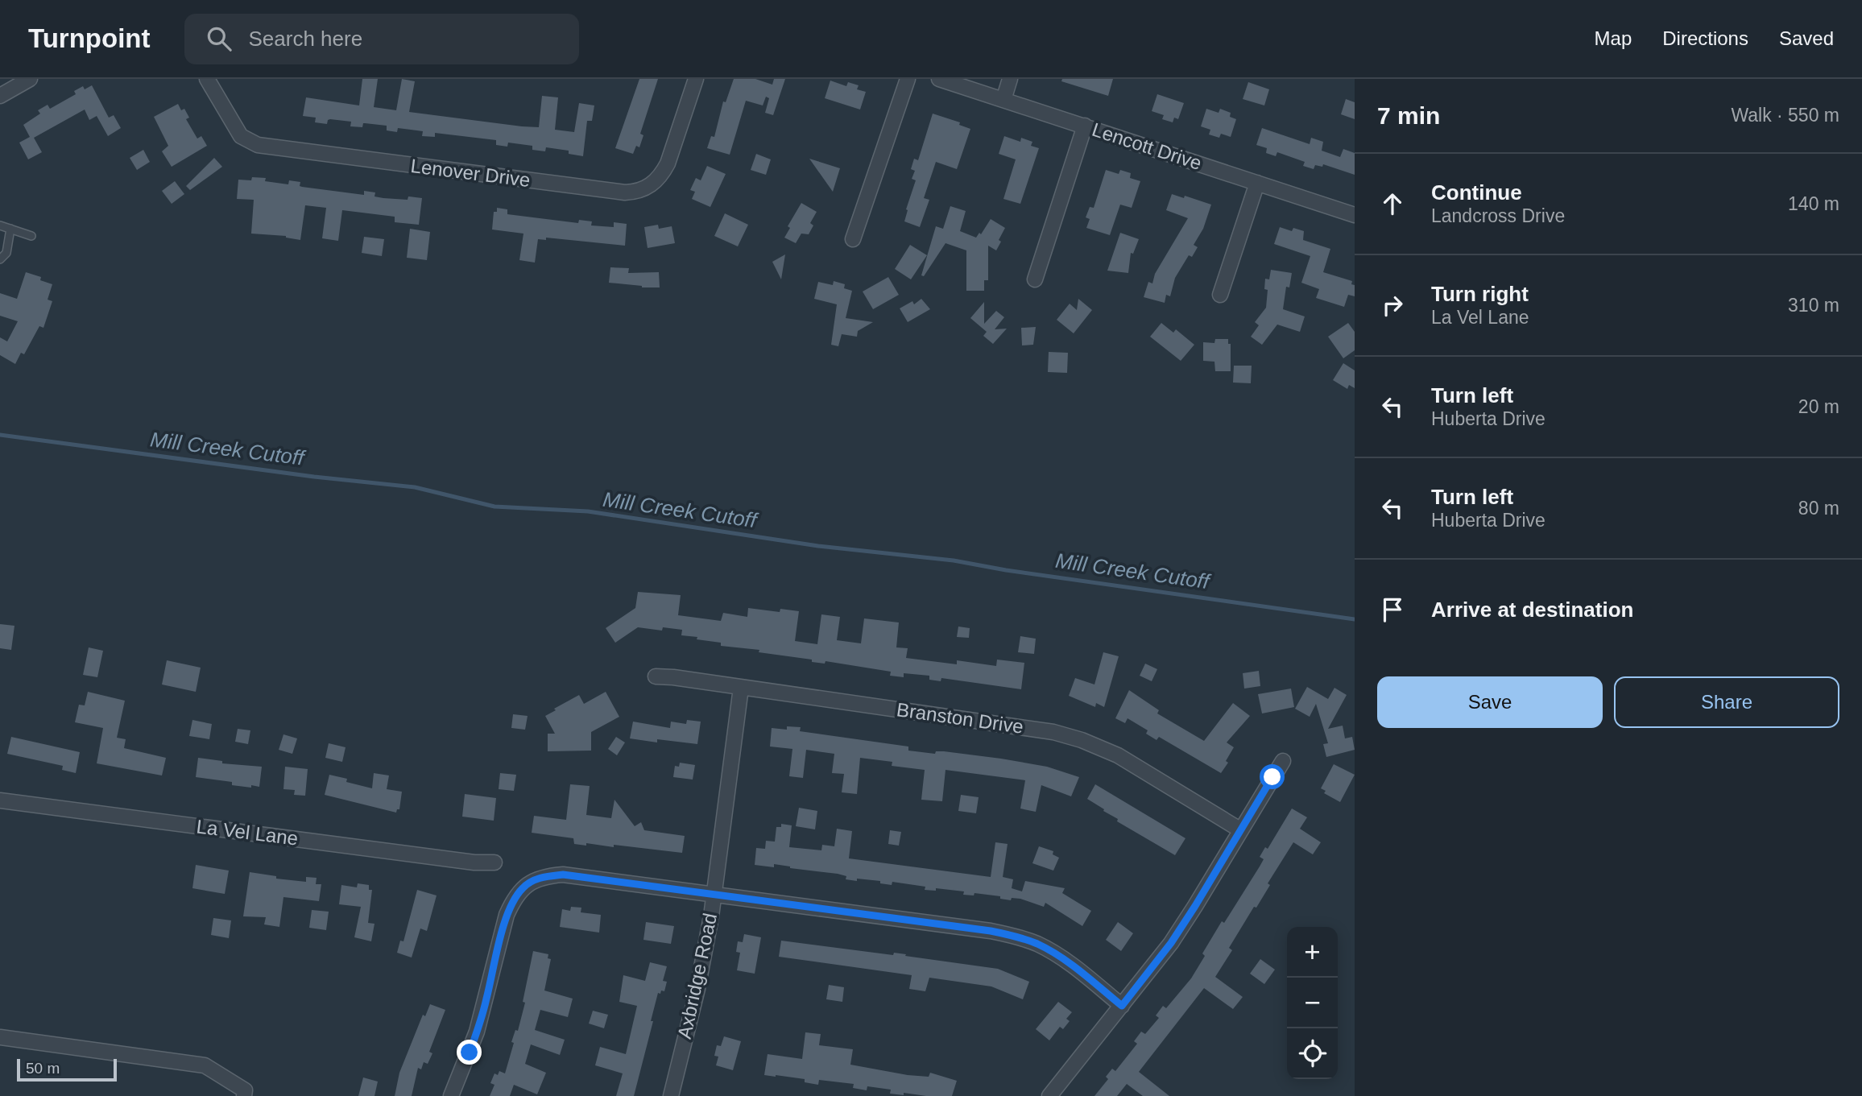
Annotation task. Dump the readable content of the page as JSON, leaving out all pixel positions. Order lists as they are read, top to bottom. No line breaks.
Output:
{"streets":{"street":["Lencott Drive","Lenover Drive","Branston Drive","La Vel Lane","Axbridge Road"]},"crossings":[["Branston Drive","Axbridge Road"]],"water":["Mill Creek Cutoff"],"scale_bar":"50 m","page":{"header":"Turnpoint","search":"Search here","nav":["Map","Directions","Saved"],"heading":["7 min","Walk · 550 m"],"list":[["Continue","Landcross Drive","140 m"],["Turn right","La Vel Lane","310 m"],["Turn left","Huberta Drive","20 m"],["Turn left","Huberta Drive","80 m"],"Arrive at destination"],"buttons":["Save","Share"],"map_buttons":["+","−"],"scale":"50 m"}}
